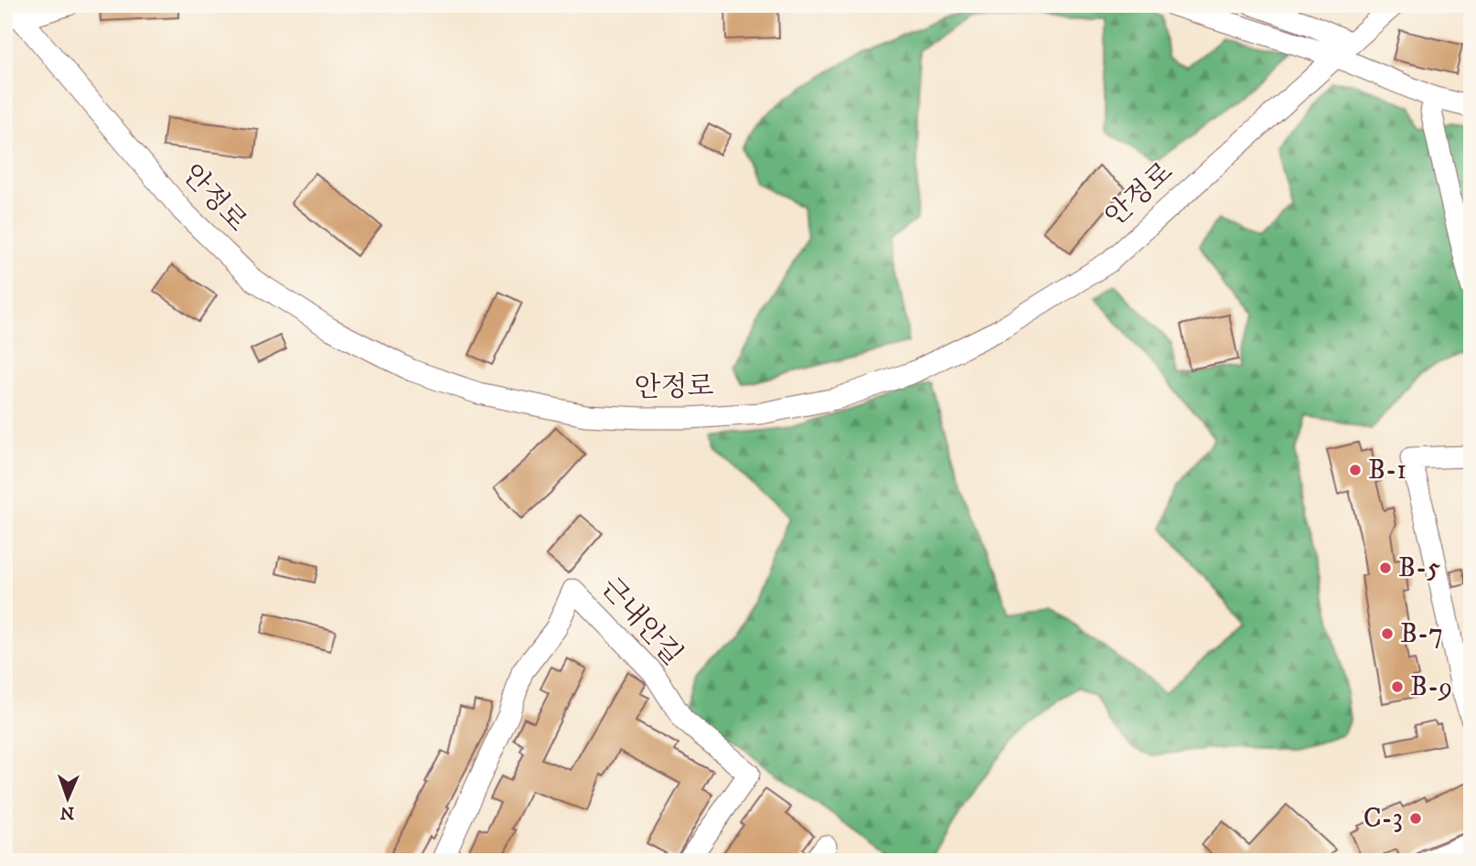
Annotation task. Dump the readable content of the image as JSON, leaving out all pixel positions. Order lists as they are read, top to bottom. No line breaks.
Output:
{"streets":{"street":["안정로","근내안길"]},"places":["B-1","B-5","B-7","B-9","C-3"],"north":"bottom"}
